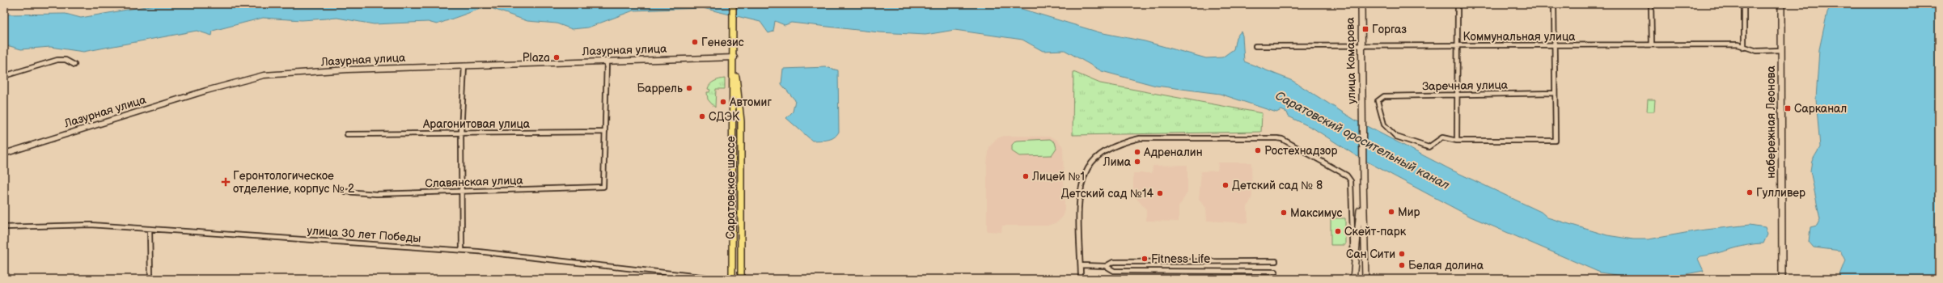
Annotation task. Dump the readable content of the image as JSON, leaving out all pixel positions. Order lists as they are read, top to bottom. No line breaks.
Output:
{"streets":{"main road":["улица Комарова","набережная Леонова","Саратовское шоссе"],"street":["Коммунальная улица","Лазурная улица","Заречная улица","Арагонитовая улица","Славянская улица","улица 30 лет Победы"]},"crossings":[["Коммунальная улица","улица Комарова"],["Коммунальная улица","набережная Леонова"],["Лазурная улица","Саратовское шоссе"],["Арагонитовая улица","Славянская улица"]],"water":["Саратовский оросительный канал"],"places":{"transit":["Горгаз","Сарканал"],"other":["Генезис","Plaza","Баррель","Автомиг","СДЭК","Ростехнадзор","Адреналин","Лима","Лицей №1","Детский сад № 8","Гулливер","Детский сад №14","Мир","Максимус","Скейт-парк","Сан Сити","Fitness Life","Белая долина"],"health":["Геронтологическое отделение, корпус № 2"]}}
